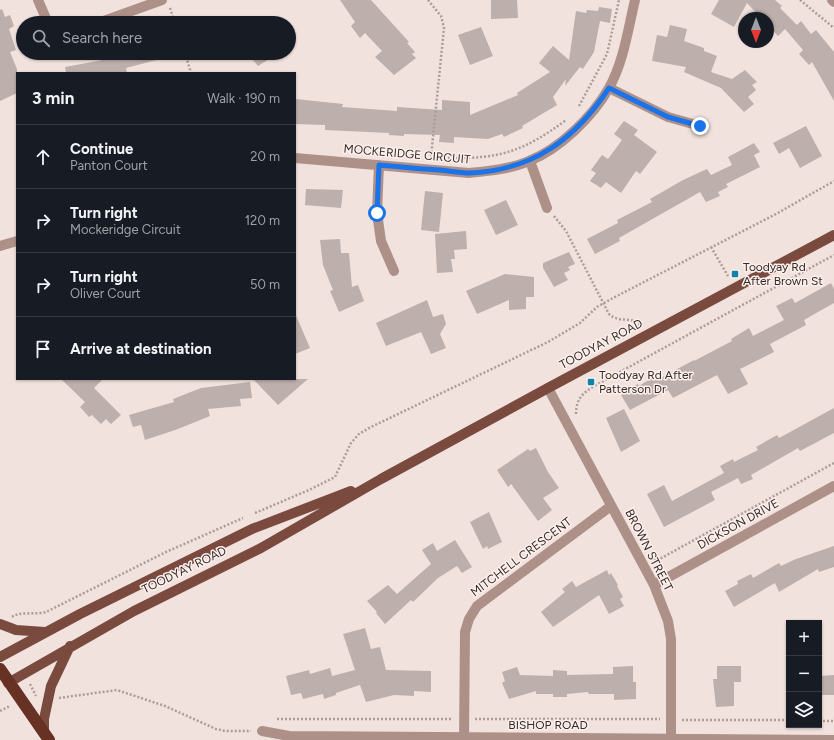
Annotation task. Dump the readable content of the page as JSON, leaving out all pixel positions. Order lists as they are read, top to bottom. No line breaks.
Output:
{"streets":{"main road":["TOODYAY ROAD"],"street":["MOCKERIDGE CIRCUIT","DICKSON DRIVE","BROWN STREET","MITCHELL CRESCENT","BISHOP ROAD"]},"crossings":[["TOODYAY ROAD","BROWN STREET"],["DICKSON DRIVE","BROWN STREET"],["BROWN STREET","MITCHELL CRESCENT"],["BROWN STREET","BISHOP ROAD"],["MITCHELL CRESCENT","BISHOP ROAD"]],"places":{"transit":["Toodyay Rd After Brown St","Toodyay Rd After Patterson Dr"]},"north":"bottom","page":{"search":"Search here","heading":["3 min","Walk · 190 m"],"list":[["Continue","Panton Court","20 m"],["Turn right","Mockeridge Circuit","120 m"],["Turn right","Oliver Court","50 m"],"Arrive at destination"],"map_buttons":["+","−"]}}
